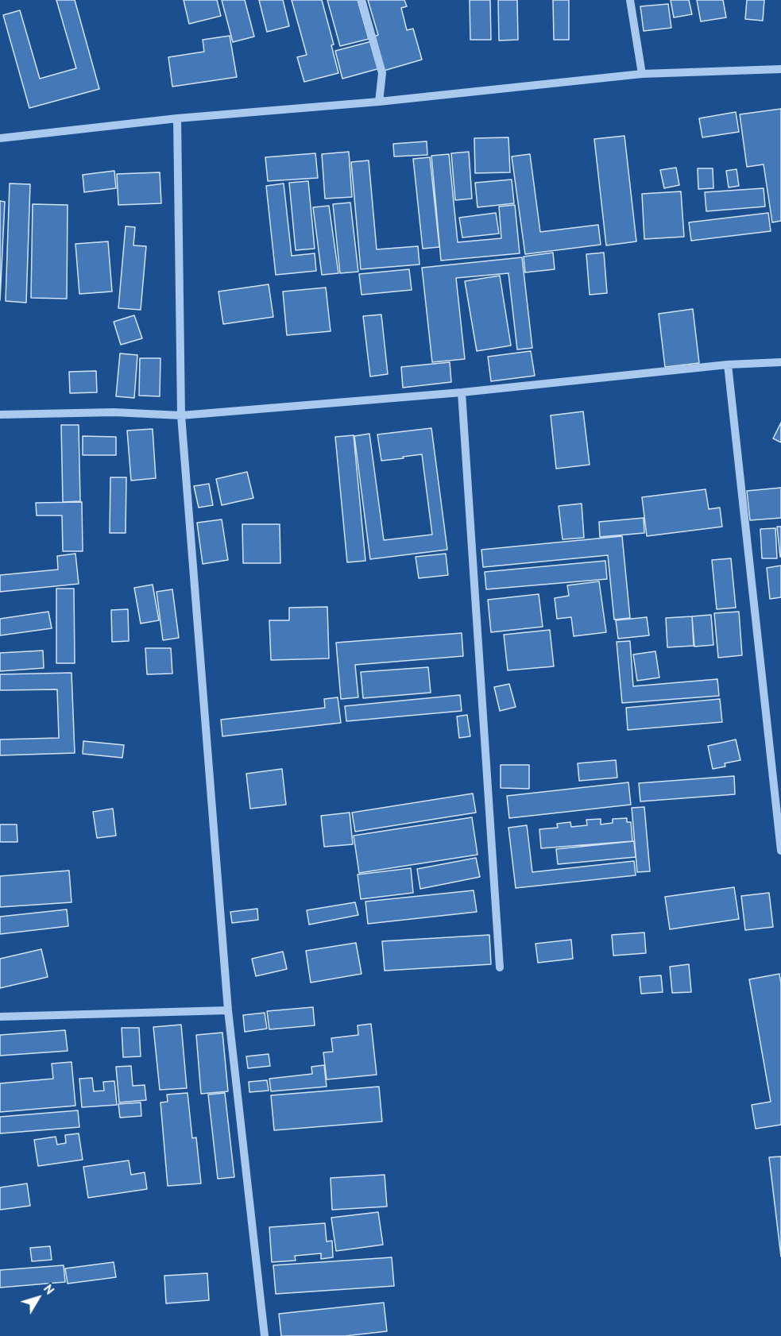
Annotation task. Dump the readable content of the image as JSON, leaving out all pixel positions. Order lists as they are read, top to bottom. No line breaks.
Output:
{"north":"top right"}
